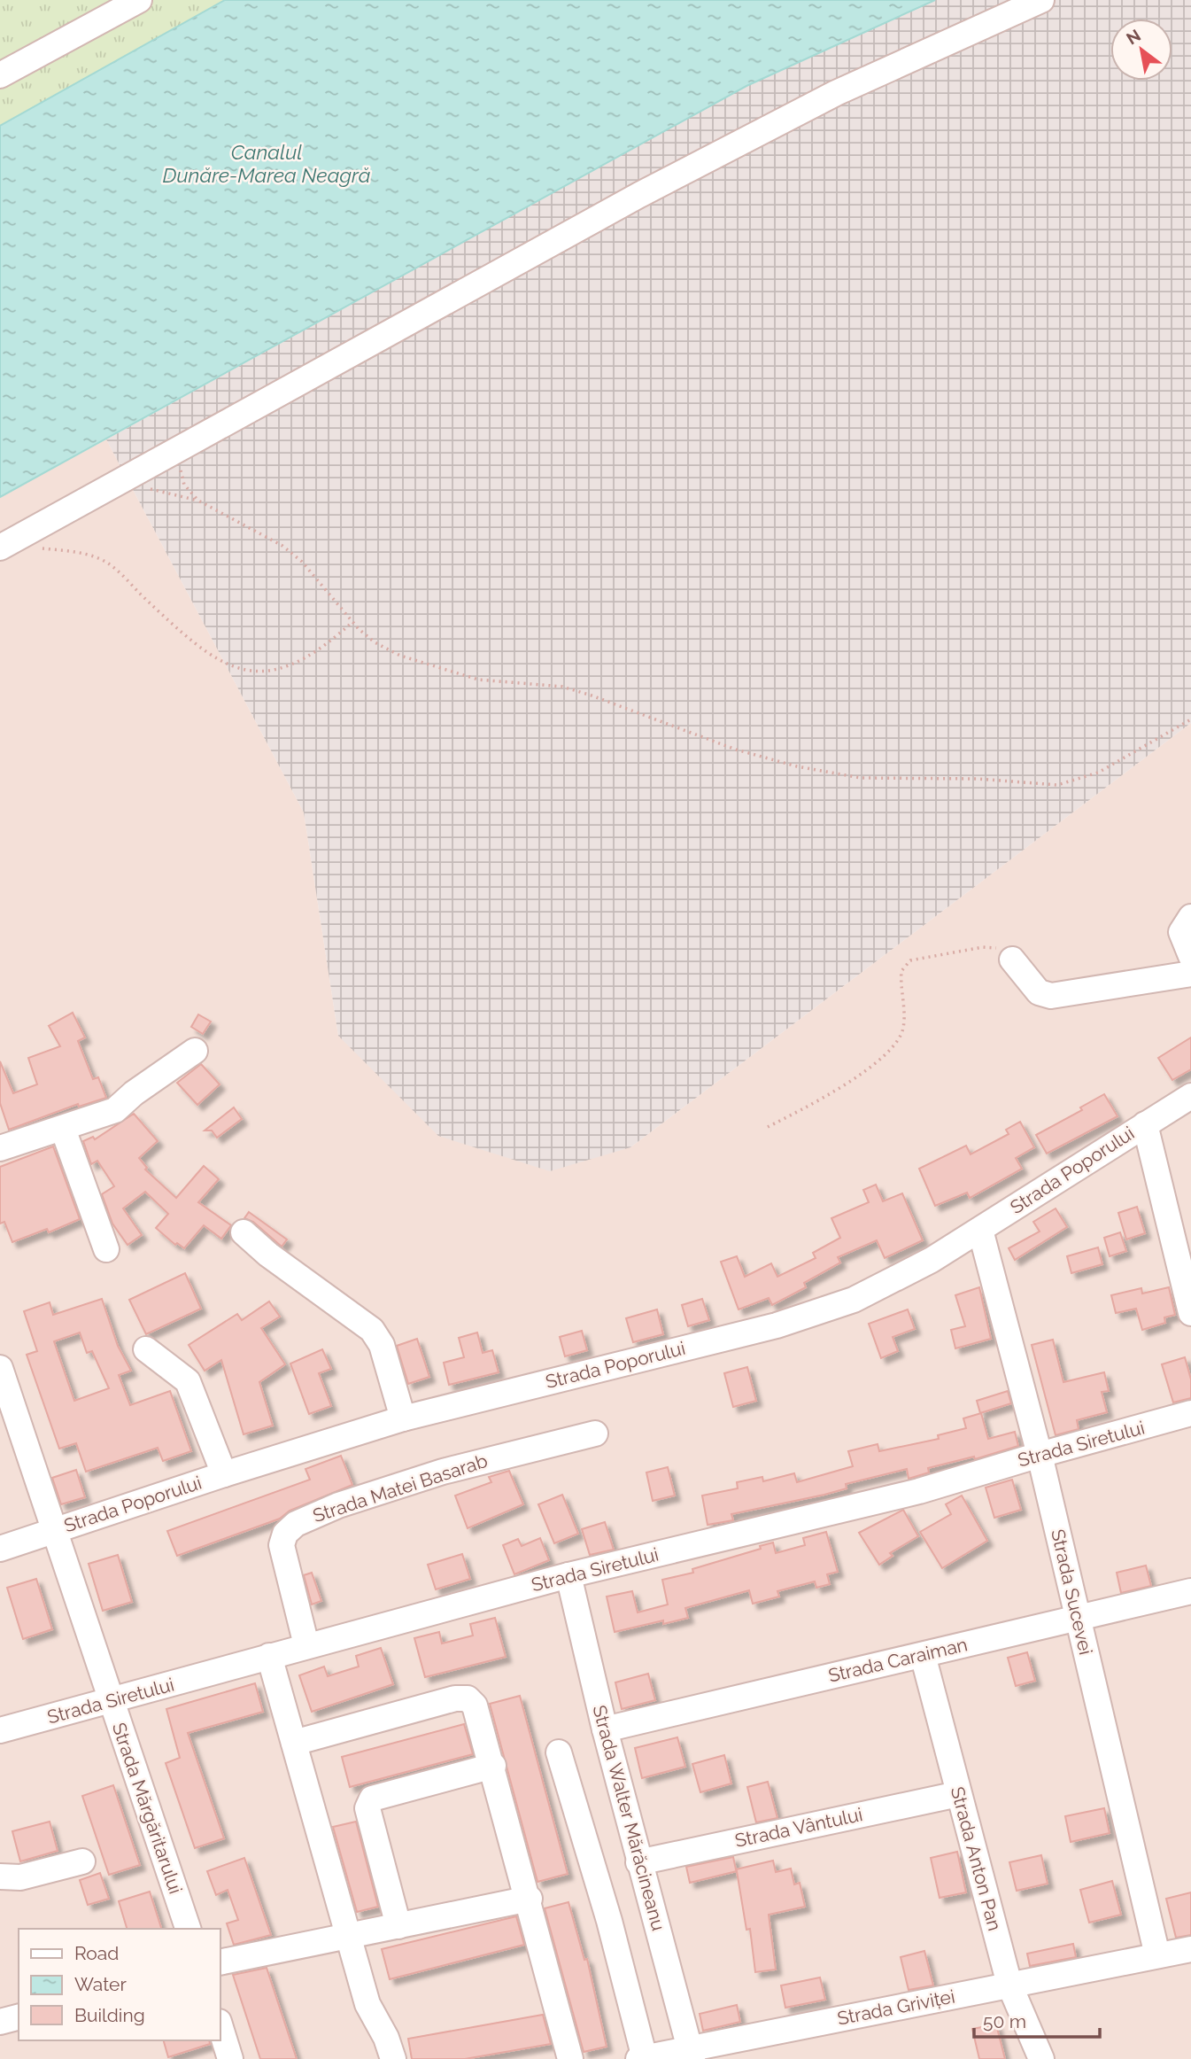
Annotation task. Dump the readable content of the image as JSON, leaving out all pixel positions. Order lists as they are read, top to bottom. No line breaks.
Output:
{"streets":{"street":["Strada Poporului","Strada Siretului","Strada Matei Basarab","Strada Sucevei","Strada Caraiman","Strada Mărgăritarului","Strada Walter Mărăcineanu","Strada Vântului","Strada Anton Pan","Strada Griviței"]},"crossings":[["Strada Poporului","Strada Sucevei"],["Strada Poporului","Strada Mărgăritarului"],["Strada Siretului","Strada Matei Basarab"],["Strada Siretului","Strada Sucevei"],["Strada Siretului","Strada Mărgăritarului"],["Strada Siretului","Strada Walter Mărăcineanu"],["Strada Sucevei","Strada Caraiman"],["Strada Sucevei","Strada Griviței"],["Strada Caraiman","Strada Walter Mărăcineanu"],["Strada Caraiman","Strada Anton Pan"],["Strada Walter Mărăcineanu","Strada Vântului"],["Strada Walter Mărăcineanu","Strada Griviței"],["Strada Vântului","Strada Anton Pan"],["Strada Anton Pan","Strada Griviței"]],"water":["Canalul Dunăre-Marea Neagră"],"legend":["Road","Water","Building"],"scale_bar":"50 m","north":"top left"}
